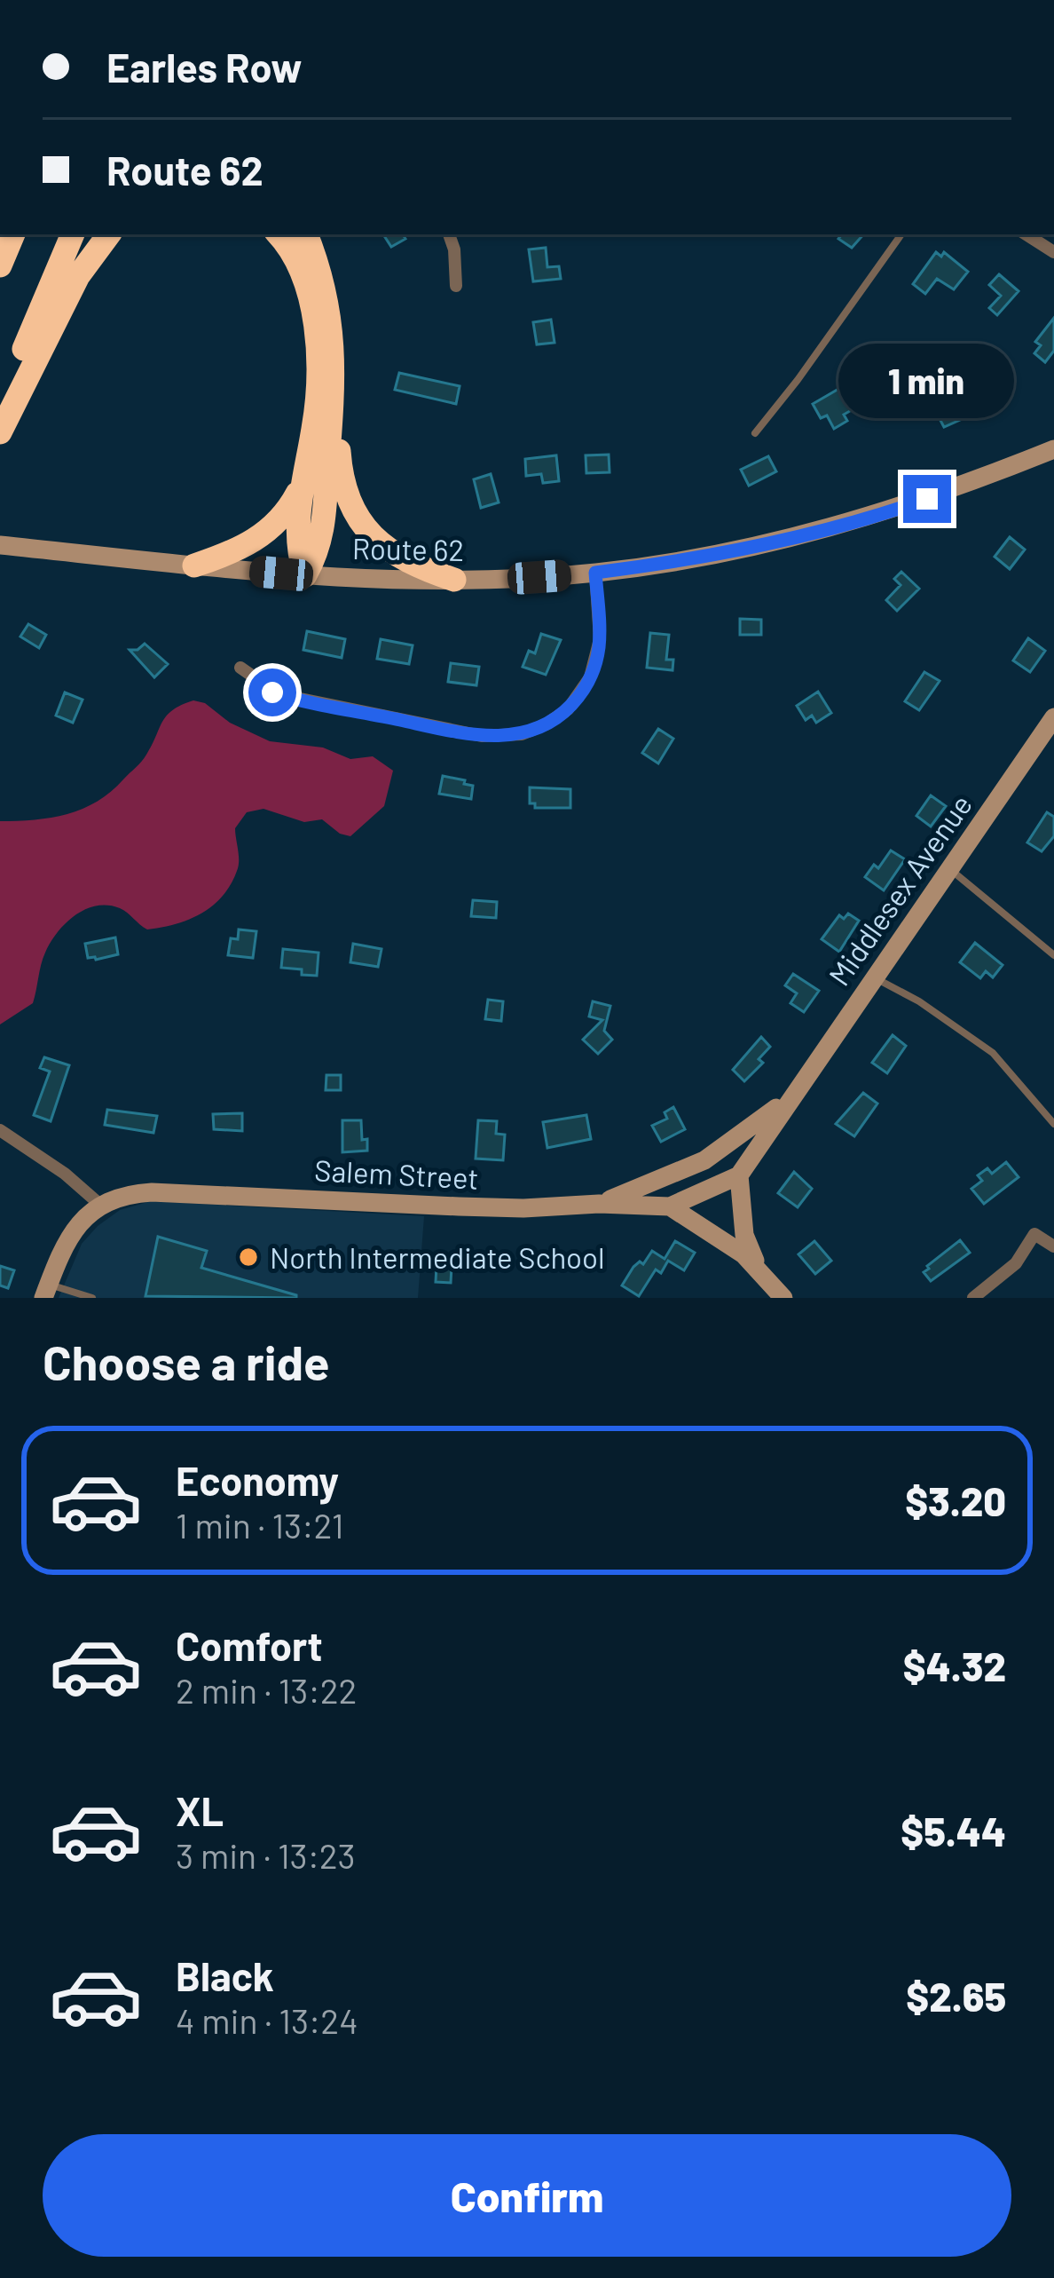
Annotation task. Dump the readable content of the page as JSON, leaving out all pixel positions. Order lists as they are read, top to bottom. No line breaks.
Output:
{"streets":{"street":["Route 62","Middlesex Avenue","Salem Street"]},"crossings":[["Middlesex Avenue","Salem Street"]],"places":["North Intermediate School"],"page":{"banner":["Earles Row","Route 62"],"bubble":"1 min","heading":"Choose a ride","list":[{"name":"Economy","note":"1 min · 13:21","value":"$3.20"},{"name":"Comfort","note":"2 min · 13:22","value":"$4.32"},{"name":"XL","note":"3 min · 13:23","value":"$5.44"},{"name":"Black","note":"4 min · 13:24","value":"$2.65"}],"buttons":"Confirm"}}
